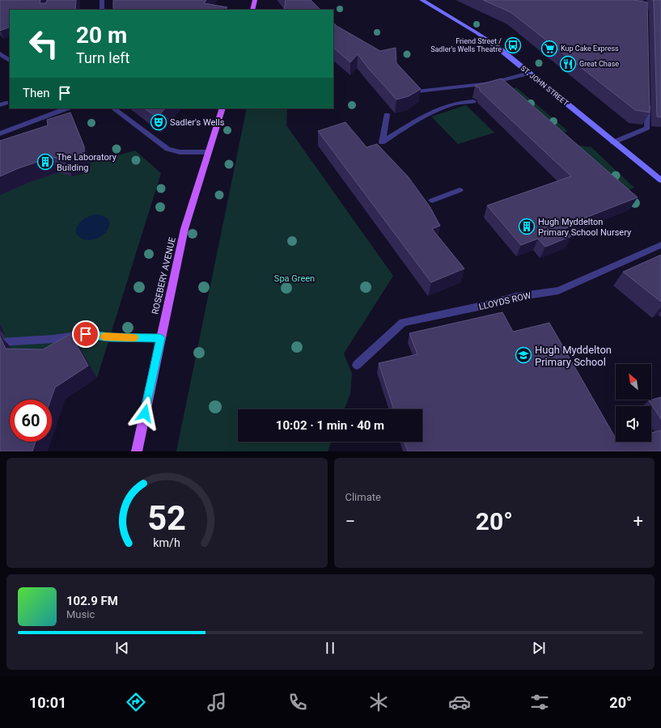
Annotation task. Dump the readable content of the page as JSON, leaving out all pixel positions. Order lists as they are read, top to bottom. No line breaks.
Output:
{"streets":{"main road":["ST. JOHN STREET","ROSEBERY AVENUE"],"street":["LLOYDS ROW"]},"parks":["Spa Green"],"places":{"bus stop":["Friend Street / Sadler's Wells Theatre"],"supermarket":["Kup Cake Express"],"restaurant":["Great Chase"],"theatre":["Sadler's Wells"],"building":["The Laboratory Building","Hugh Myddelton Primary School Nursery"],"school or university":["Hugh Myddelton Primary School"]},"north":"top left","page":{"turn":["20 m","Turn left"],"then":"Then","limit":"60","trip":"10:02 · 1 min · 40 m","tile":"Climate","heat":["−","20°","+"],"song":["102.9 FM","Music"],"tabs":["10:01","20°"],"gauge":["52","km/h"]}}
